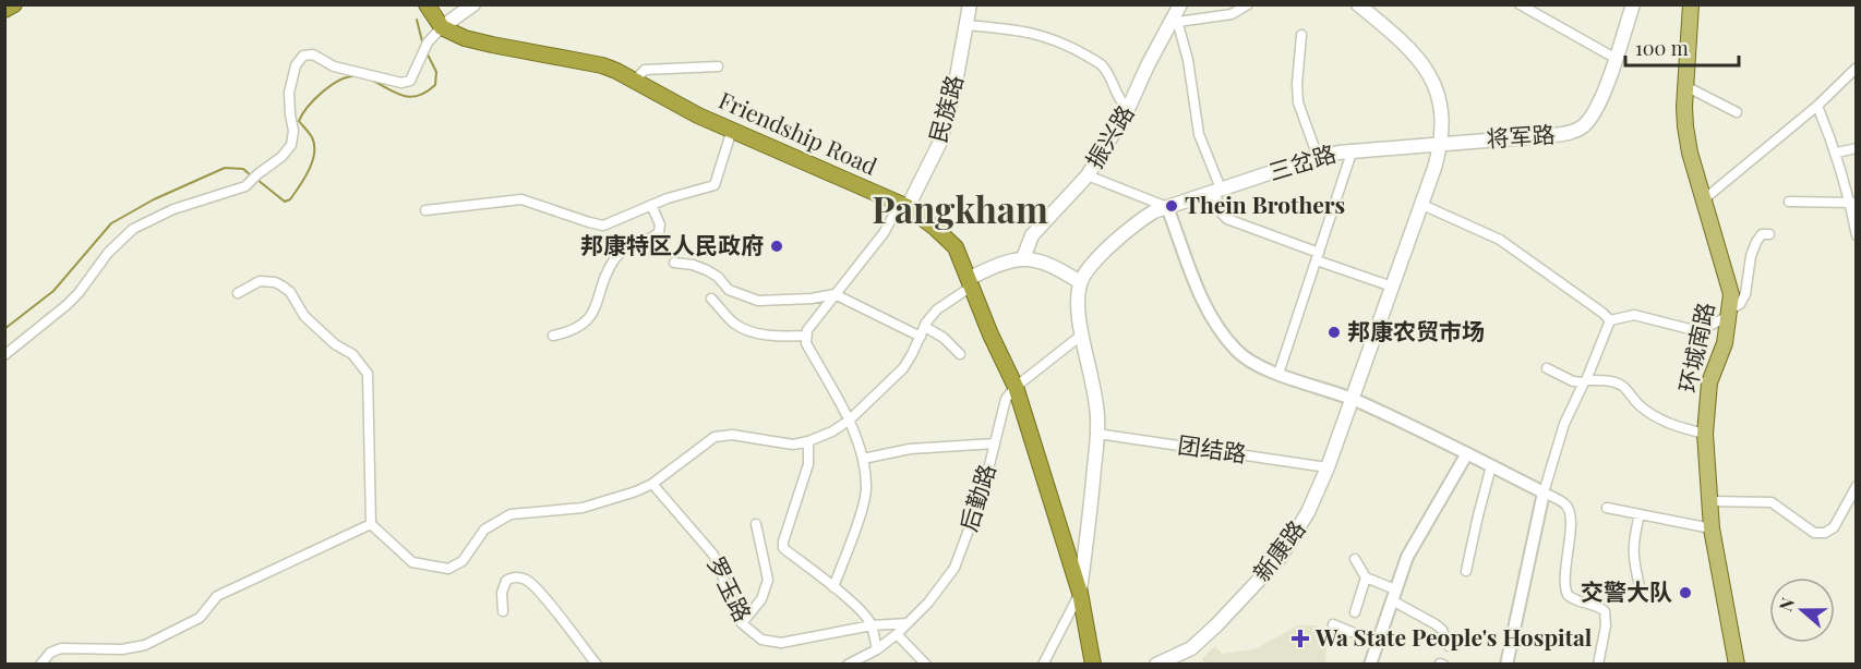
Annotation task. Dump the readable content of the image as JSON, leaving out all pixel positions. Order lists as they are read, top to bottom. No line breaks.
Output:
{"streets":{"highway":["Friendship Road"],"main road":["民族路","振兴路","将军路","三岔路","环城南路","新康路"],"street":["团结路","后勤路","罗玉路"]},"crossings":[["民族路","Friendship Road"],["Friendship Road","后勤路"],["将军路","三岔路"],["将军路","新康路"],["三岔路","新康路"],["团结路","新康路"],["后勤路","罗玉路"]],"districts":["Pangkham"],"places":{"other":["Thein Brothers","邦康特区人民政府","邦康农贸市场","交警大队"],"health":["Wa State People's Hospital"]},"scale_bar":"100 m","north":"left"}
